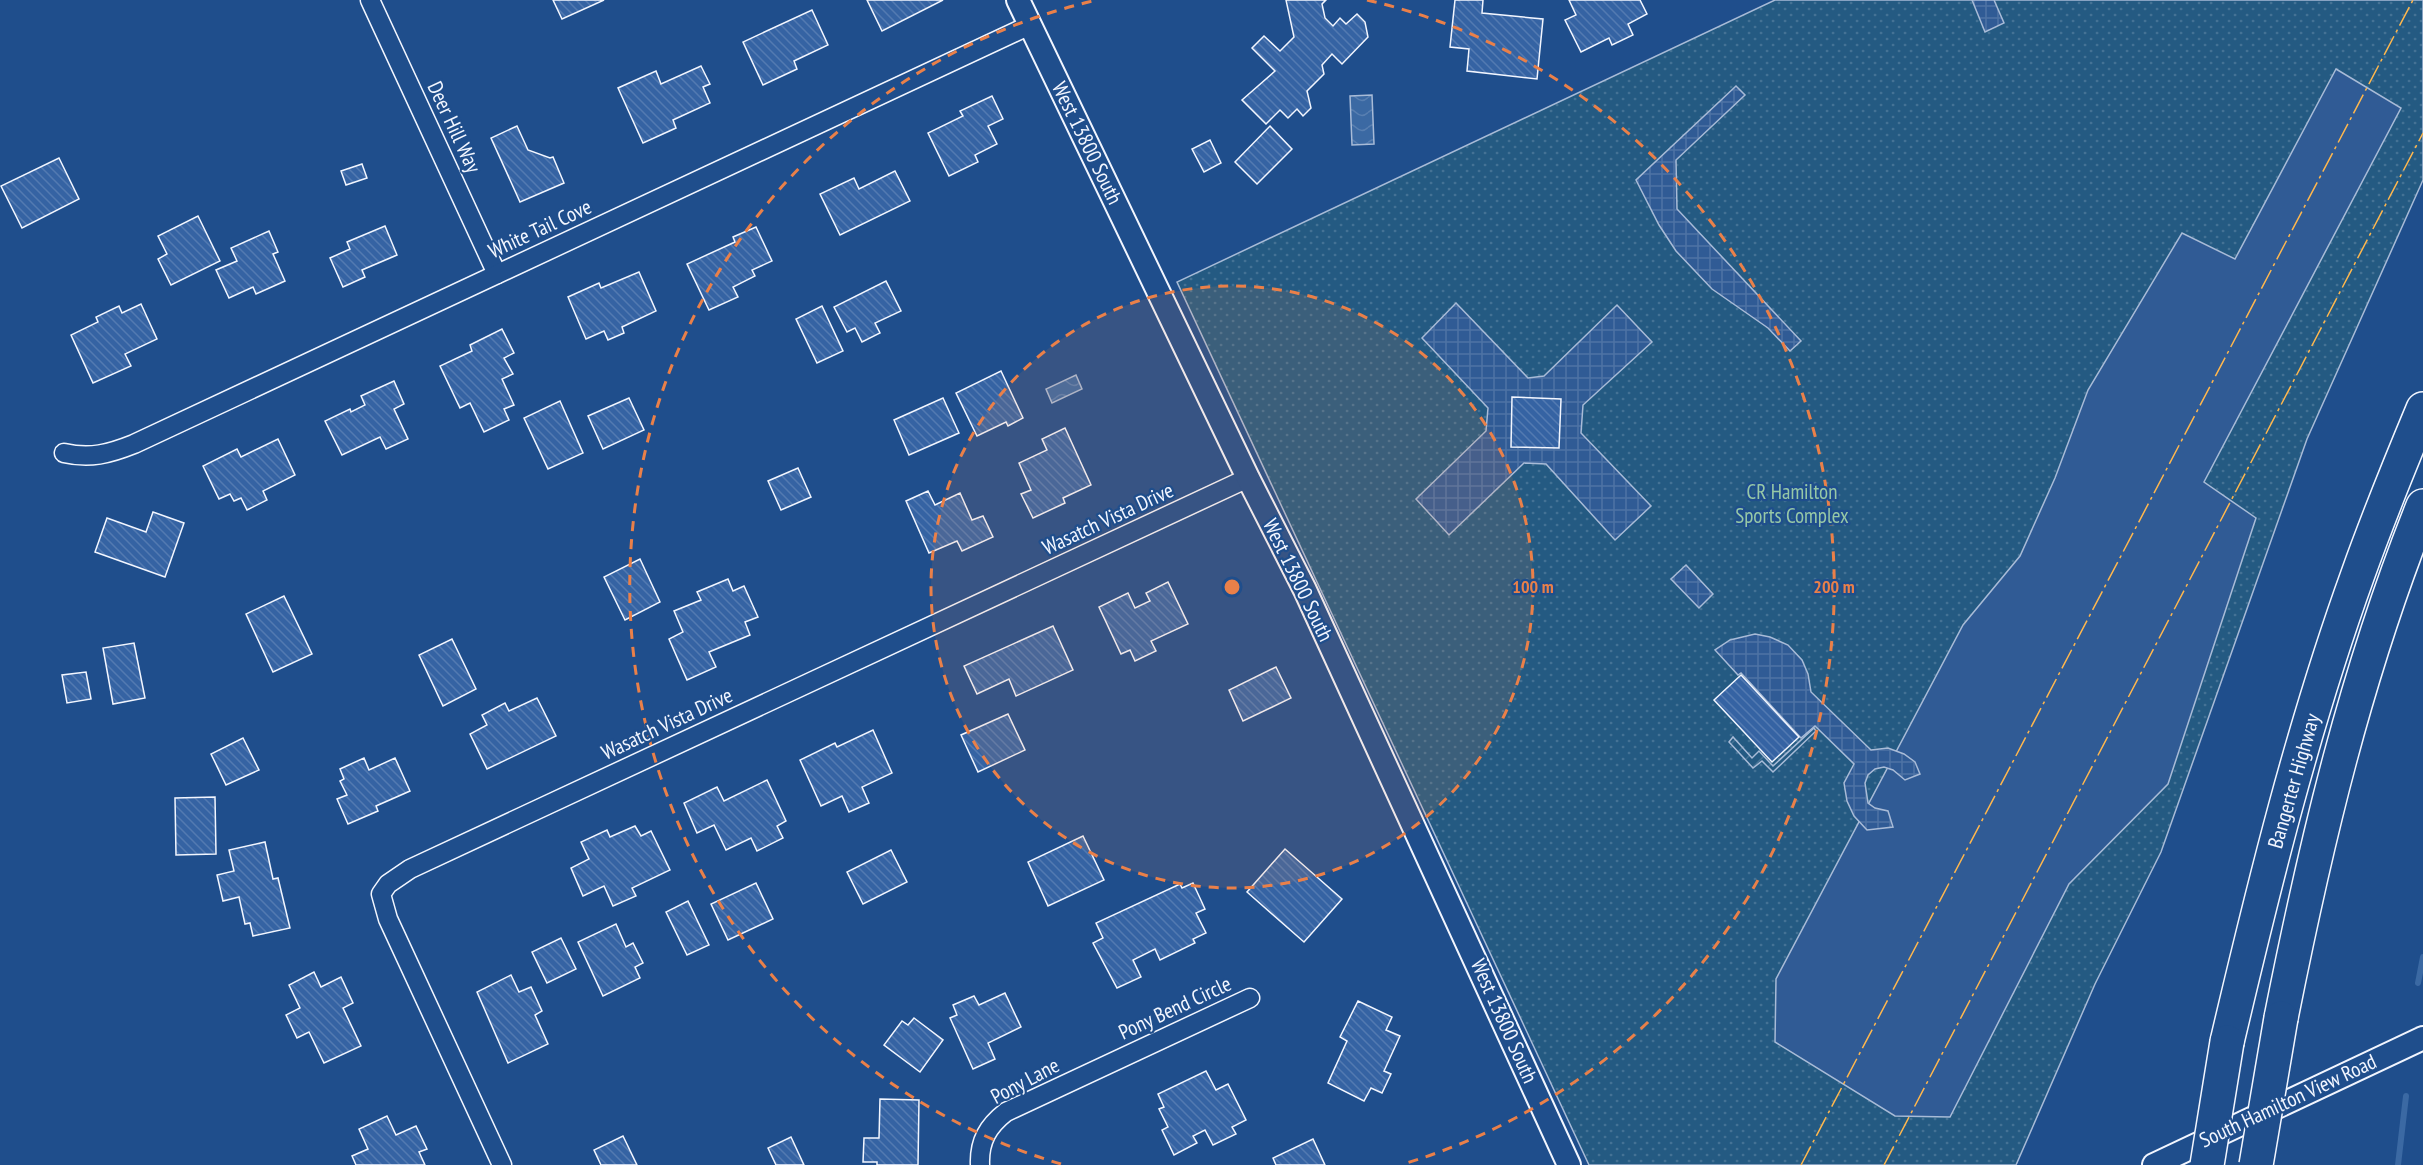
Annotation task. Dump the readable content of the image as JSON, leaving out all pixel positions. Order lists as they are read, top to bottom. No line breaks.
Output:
{"streets":{"highway":["Bangerter Highway"],"street":["Deer Hill Way","West 13800 South","White Tail Cove","Wasatch Vista Drive","Pony Bend Circle","Pony Lane","South Hamilton View Road"]},"crossings":[["Deer Hill Way","White Tail Cove"],["West 13800 South","White Tail Cove"],["West 13800 South","Wasatch Vista Drive"],["Pony Bend Circle","Pony Lane"]],"parks":["CR Hamilton Sports Complex"],"rings":["100 m","200 m"]}
